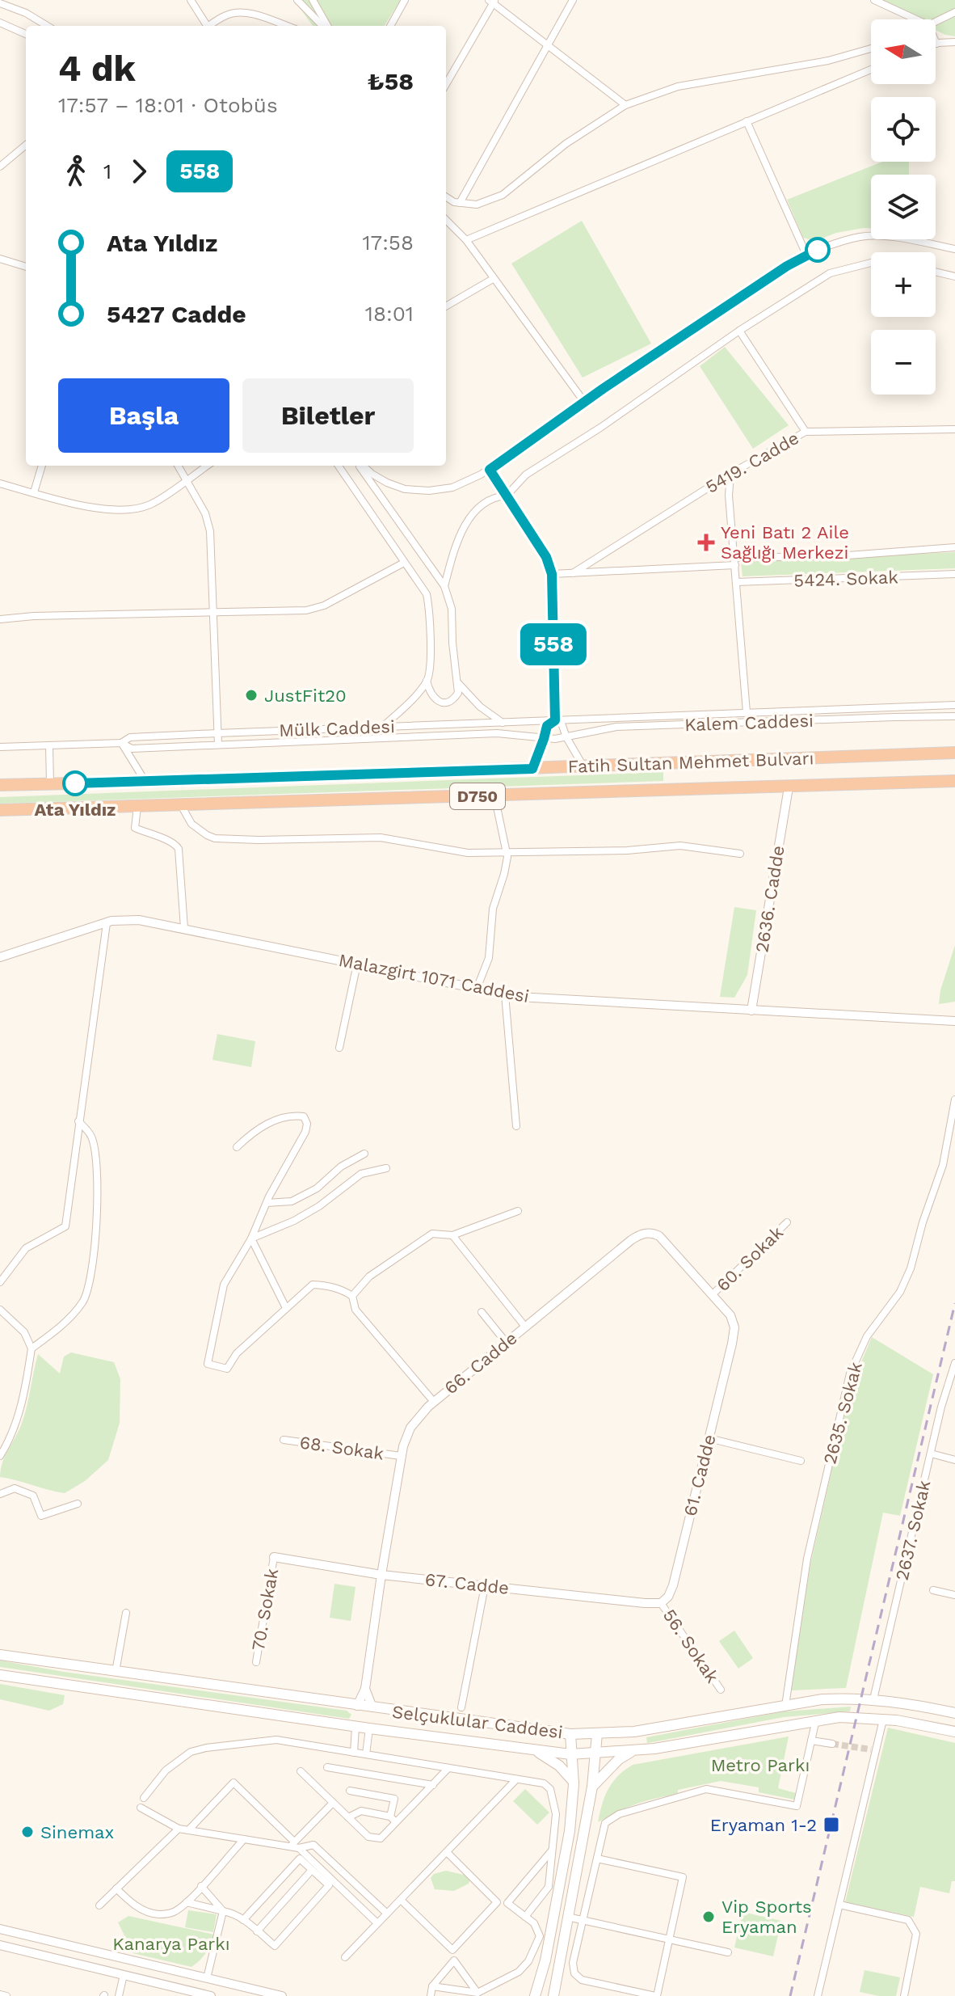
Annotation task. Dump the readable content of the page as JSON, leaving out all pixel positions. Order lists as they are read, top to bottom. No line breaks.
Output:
{"streets":{"highway":["Fatih Sultan Mehmet Bulvarı","D750"],"main road":["Selçuklular Caddesi"],"street":["5419. Cadde","5424. Sokak","Kalem Caddesi","Mülk Caddesi","2636. Cadde","Malazgirt 1071 Caddesi","60. Sokak","66. Cadde","2635. Sokak","68. Sokak","61. Cadde","2637. Sokak","67. Cadde","70. Sokak","56. Sokak"]},"crossings":[["Kalem Caddesi","Mülk Caddesi"],["Fatih Sultan Mehmet Bulvarı","2636. Cadde"],["2636. Cadde","Malazgirt 1071 Caddesi"],["60. Sokak","66. Cadde"],["66. Cadde","68. Sokak"],["66. Cadde","61. Cadde"],["66. Cadde","67. Cadde"],["66. Cadde","Selçuklular Caddesi"],["2635. Sokak","Selçuklular Caddesi"],["61. Cadde","67. Cadde"],["61. Cadde","56. Sokak"],["2637. Sokak","Selçuklular Caddesi"],["67. Cadde","70. Sokak"],["67. Cadde","56. Sokak"]],"parks":["Metro Parkı","Kanarya Parkı"],"places":{"health":["Yeni Batı 2 Aile Sağlığı Merkezi"],"other":["JustFit20","Ata Yıldız","Sinemax","Vip Sports Eryaman"],"transit":["Eryaman 1-2"]},"lines":["bus line 558"],"north":"left","page":{"on_map":"558","map_buttons":["+","−"],"heading":["4 dk","17:57 – 18:01 · Otobüs","₺58"],"legs":["1","558"],"list":[{"name":"Ata Yıldız","value":"17:58"},{"name":"5427 Cadde","value":"18:01"}],"buttons":["Başla","Biletler"]}}
